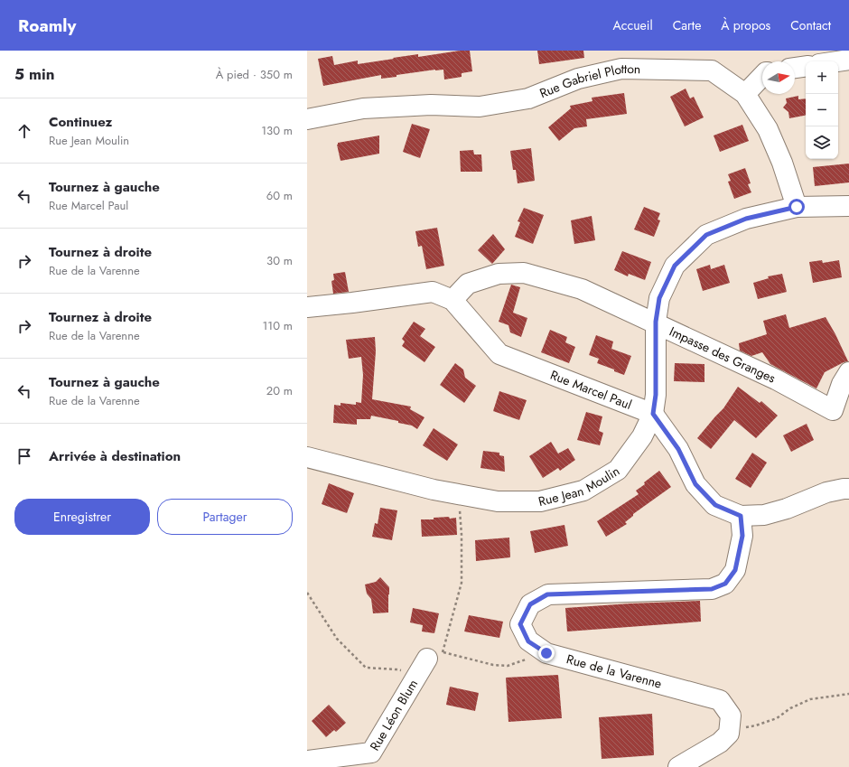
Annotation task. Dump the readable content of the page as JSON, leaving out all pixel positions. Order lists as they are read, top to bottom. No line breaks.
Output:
{"streets":{"street":["Rue Gabriel Plotton","Impasse des Granges","Rue Marcel Paul","Rue Jean Moulin","Rue de la Varenne","Rue Léon Blum"]},"crossings":[["Rue Gabriel Plotton","Rue Jean Moulin"],["Impasse des Granges","Rue Marcel Paul"],["Impasse des Granges","Rue Jean Moulin"],["Rue Marcel Paul","Rue Jean Moulin"]],"north":"right","page":{"header":"Roamly","nav":["Accueil","Carte","À propos","Contact"],"heading":["5 min","À pied · 350 m"],"map_buttons":["+","−"],"list":[["Continuez","Rue Jean Moulin","130 m"],["Tournez à gauche","Rue Marcel Paul","60 m"],["Tournez à droite","Rue de la Varenne","30 m"],["Tournez à droite","Rue de la Varenne","110 m"],["Tournez à gauche","Rue de la Varenne","20 m"],"Arrivée à destination"],"buttons":["Enregistrer","Partager"]}}
